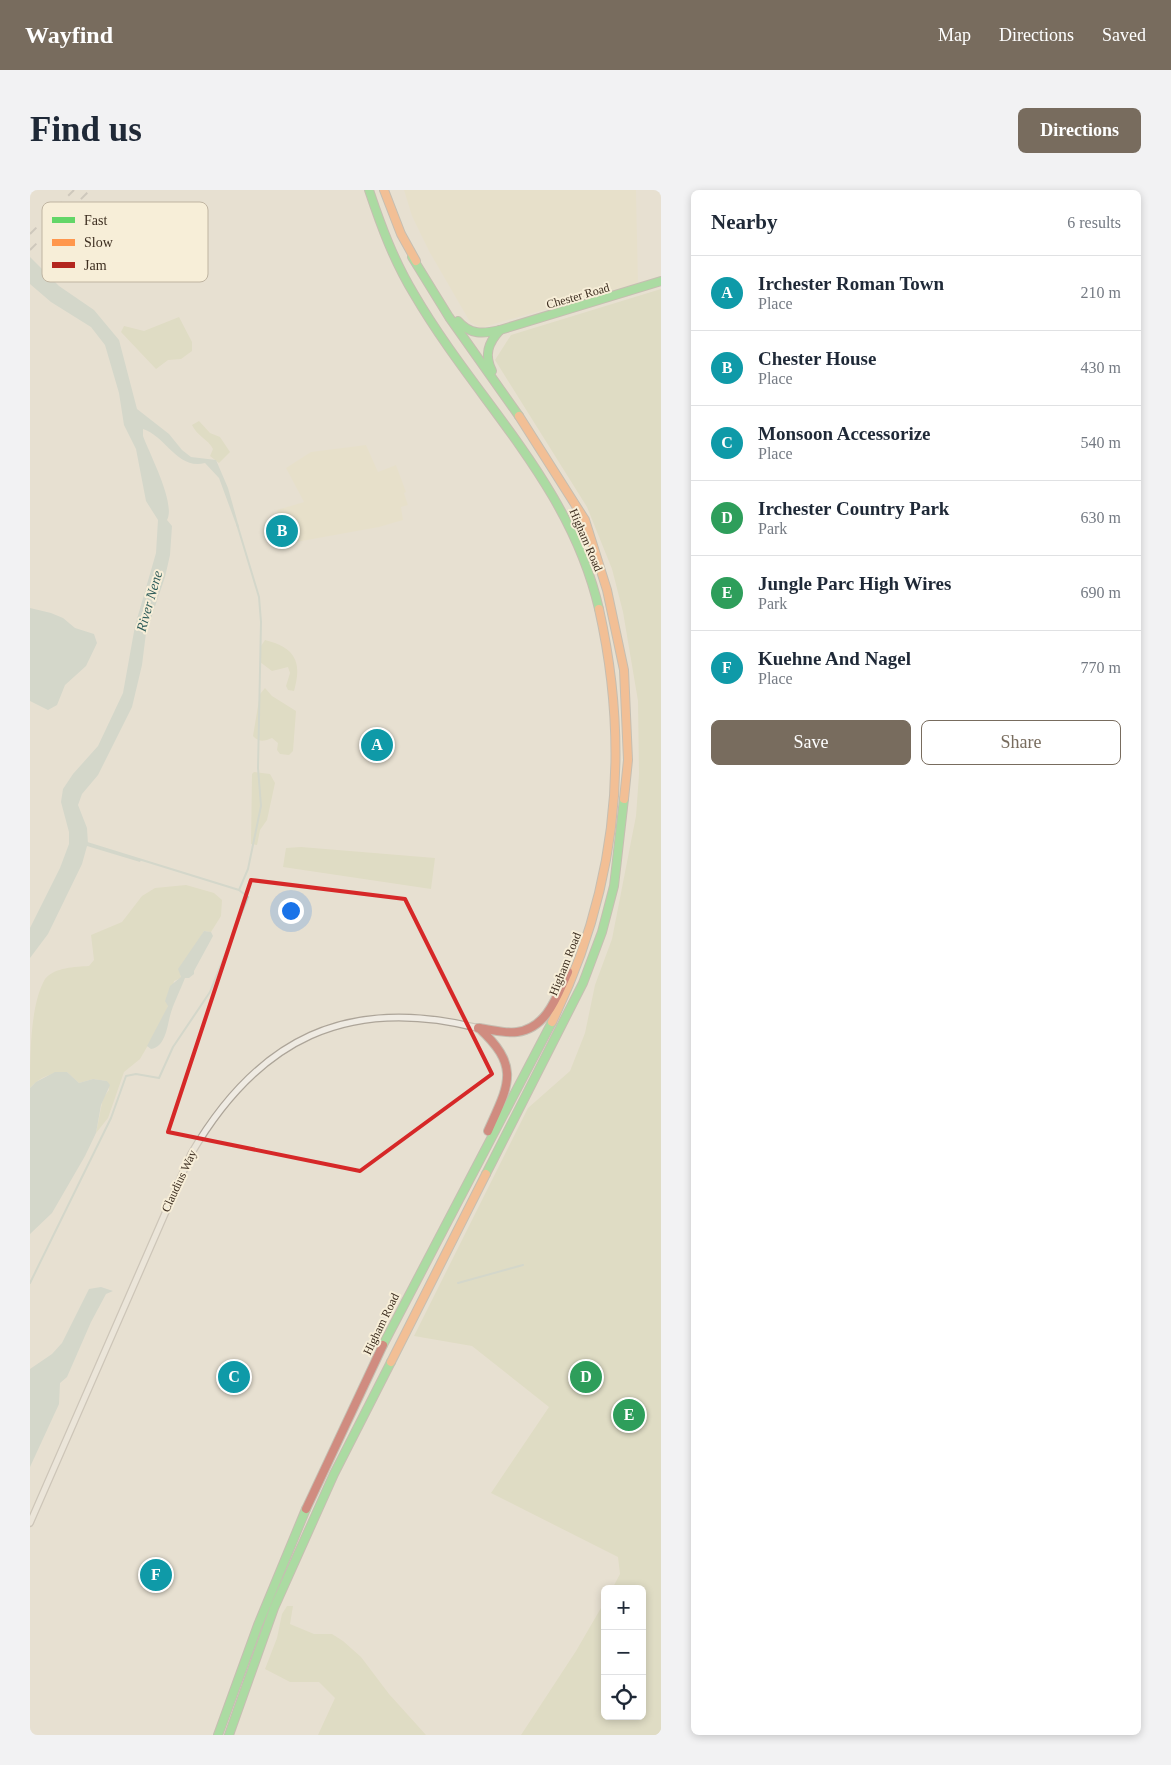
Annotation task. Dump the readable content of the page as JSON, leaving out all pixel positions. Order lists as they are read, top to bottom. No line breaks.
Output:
{"streets":{"main road":["Chester Road","Higham Road"],"street":["Claudius Way"]},"crossings":[["Chester Road","Higham Road"]],"water":["River Nene"],"legend":["Fast","Slow","Jam"],"page":{"header":"Wayfind","nav":["Map","Directions","Saved"],"buttons":["Directions",["Save","Share"]],"title":"Find us","heading":["Nearby","6 results"],"list":[{"mark":"A","name":"Irchester Roman Town","note":"Place","value":"210 m"},{"mark":"B","name":"Chester House","note":"Place","value":"430 m"},{"mark":"C","name":"Monsoon Accessorize","note":"Place","value":"540 m"},{"mark":"D","name":"Irchester Country Park","note":"Park","value":"630 m"},{"mark":"E","name":"Jungle Parc High Wires","note":"Park","value":"690 m"},{"mark":"F","name":"Kuehne And Nagel","note":"Place","value":"770 m"}],"pins":["B","A","C","D","E","F"],"map_buttons":["+","−"]}}
